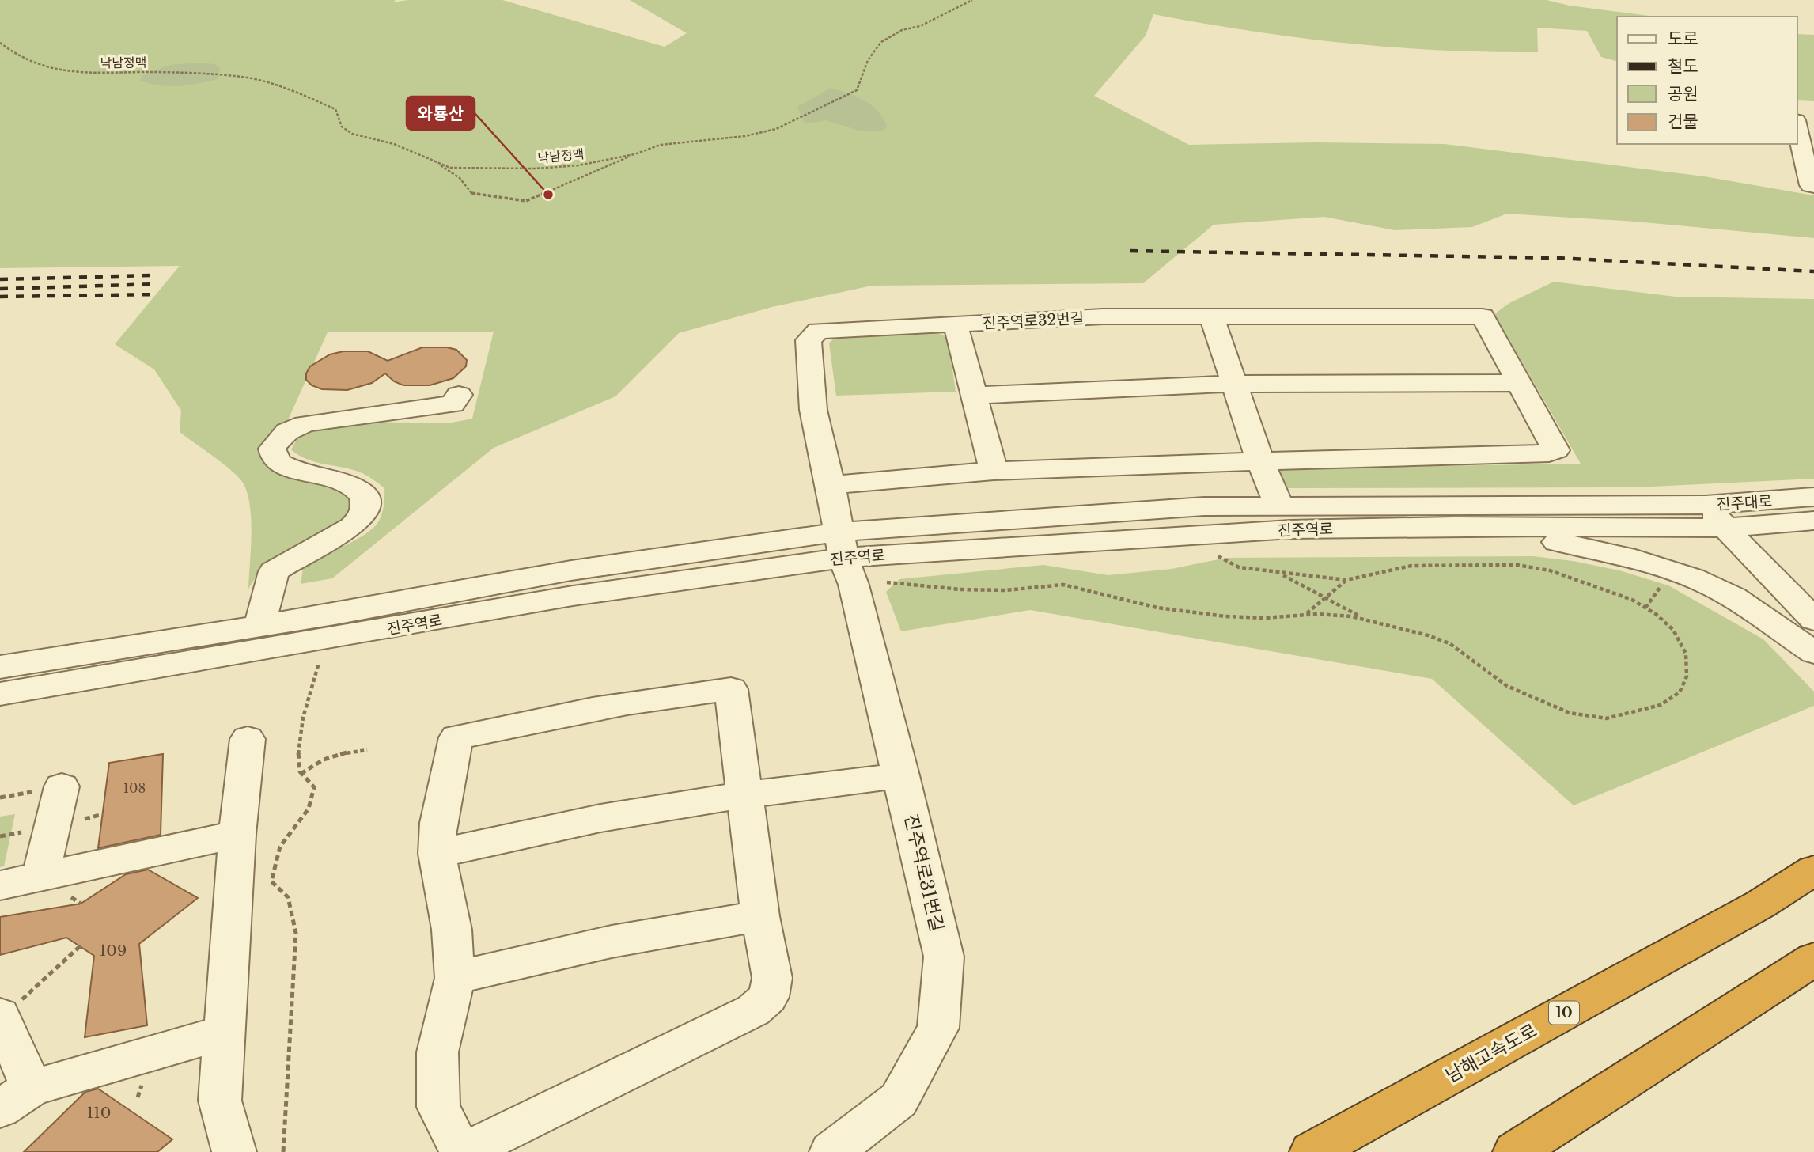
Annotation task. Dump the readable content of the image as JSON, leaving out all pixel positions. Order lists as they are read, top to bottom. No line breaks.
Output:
{"streets":{"highway":["10","남해고속도로"],"street":["진주역로32번길","진주대로","진주역로","진주역로31번길"],"path":["낙남정맥"]},"crossings":[["진주역로32번길","진주역로"],["진주역로32번길","진주역로31번길"],["진주대로","진주역로"],["진주역로","진주역로31번길"]],"places":["와룡산"],"house_numbers":["108","109","110"],"legend":["도로","철도","공원","건물"]}
